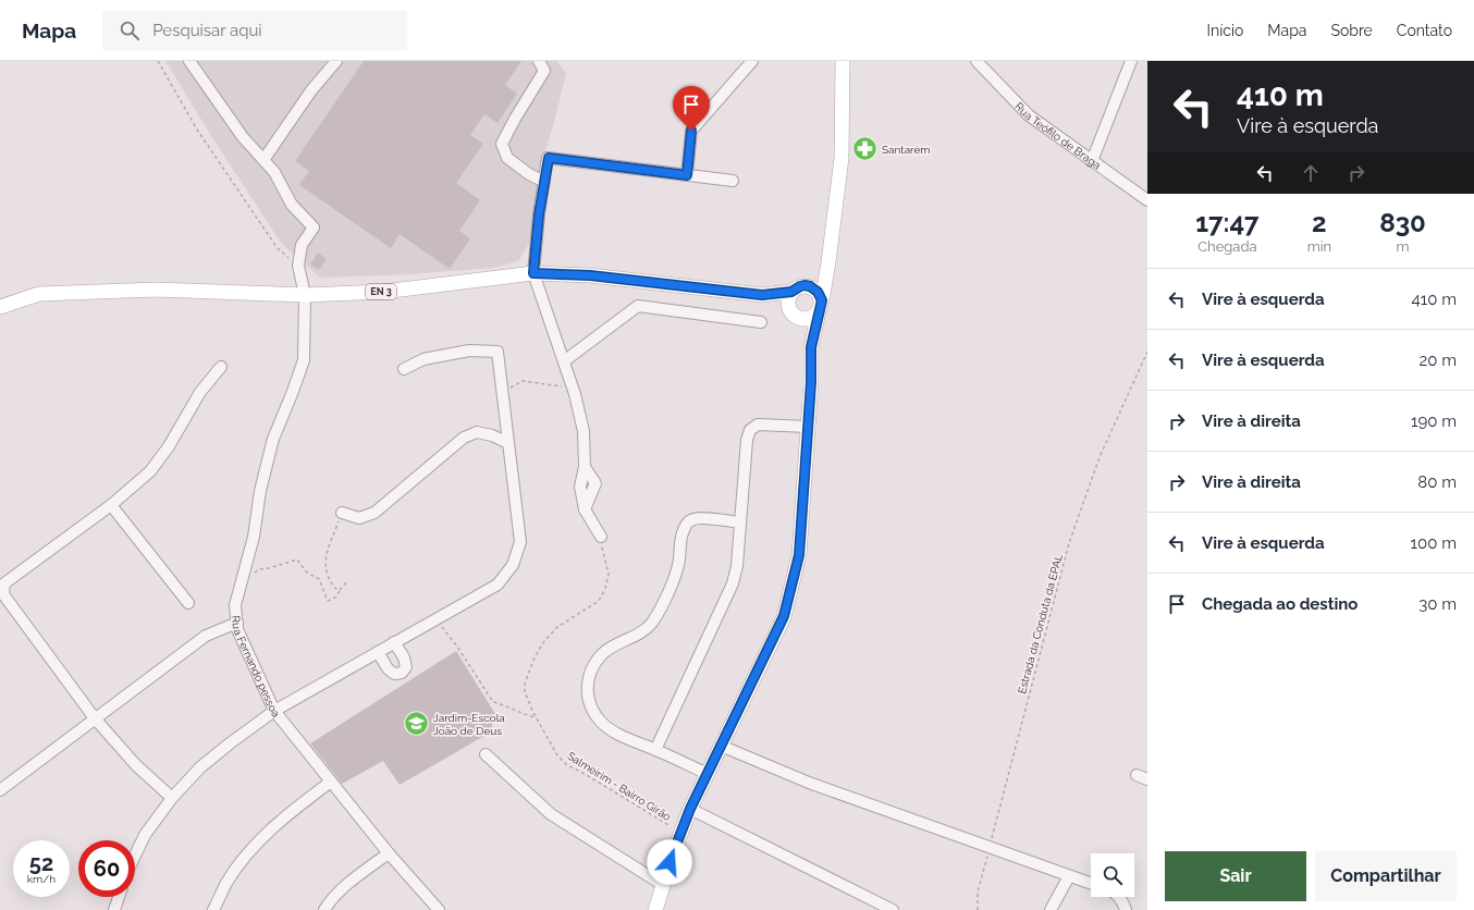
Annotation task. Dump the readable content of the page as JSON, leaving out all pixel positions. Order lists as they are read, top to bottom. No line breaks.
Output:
{"streets":{"main road":["EN 3"],"street":["Rua Teófilo de Braga","Rua Fernando pessoa"],"path":["Estrada da Conduta da EPAL","Salmeirim - Bairro Girão"]},"crossings":[["EN 3","Rua Fernando pessoa"]],"places":{"pharmacy":["Santarém"],"school or university":["Jardim-Escola João de Deus"]},"page":{"header":"Mapa","search":"Pesquisar aqui","nav":["Início","Mapa","Sobre","Contato"],"turn":["410 m","Vire à esquerda"],"eta":["17:47","Chegada","2","min","830","m"],"list":[{"name":"Vire à esquerda","value":"410 m"},{"name":"Vire à esquerda","value":"20 m"},{"name":"Vire à direita","value":"190 m"},{"name":"Vire à direita","value":"80 m"},{"name":"Vire à esquerda","value":"100 m"},{"name":"Chegada ao destino","value":"30 m"}],"speed":"52 km/h","limit":"60","buttons":["Sair","Compartilhar"]}}
